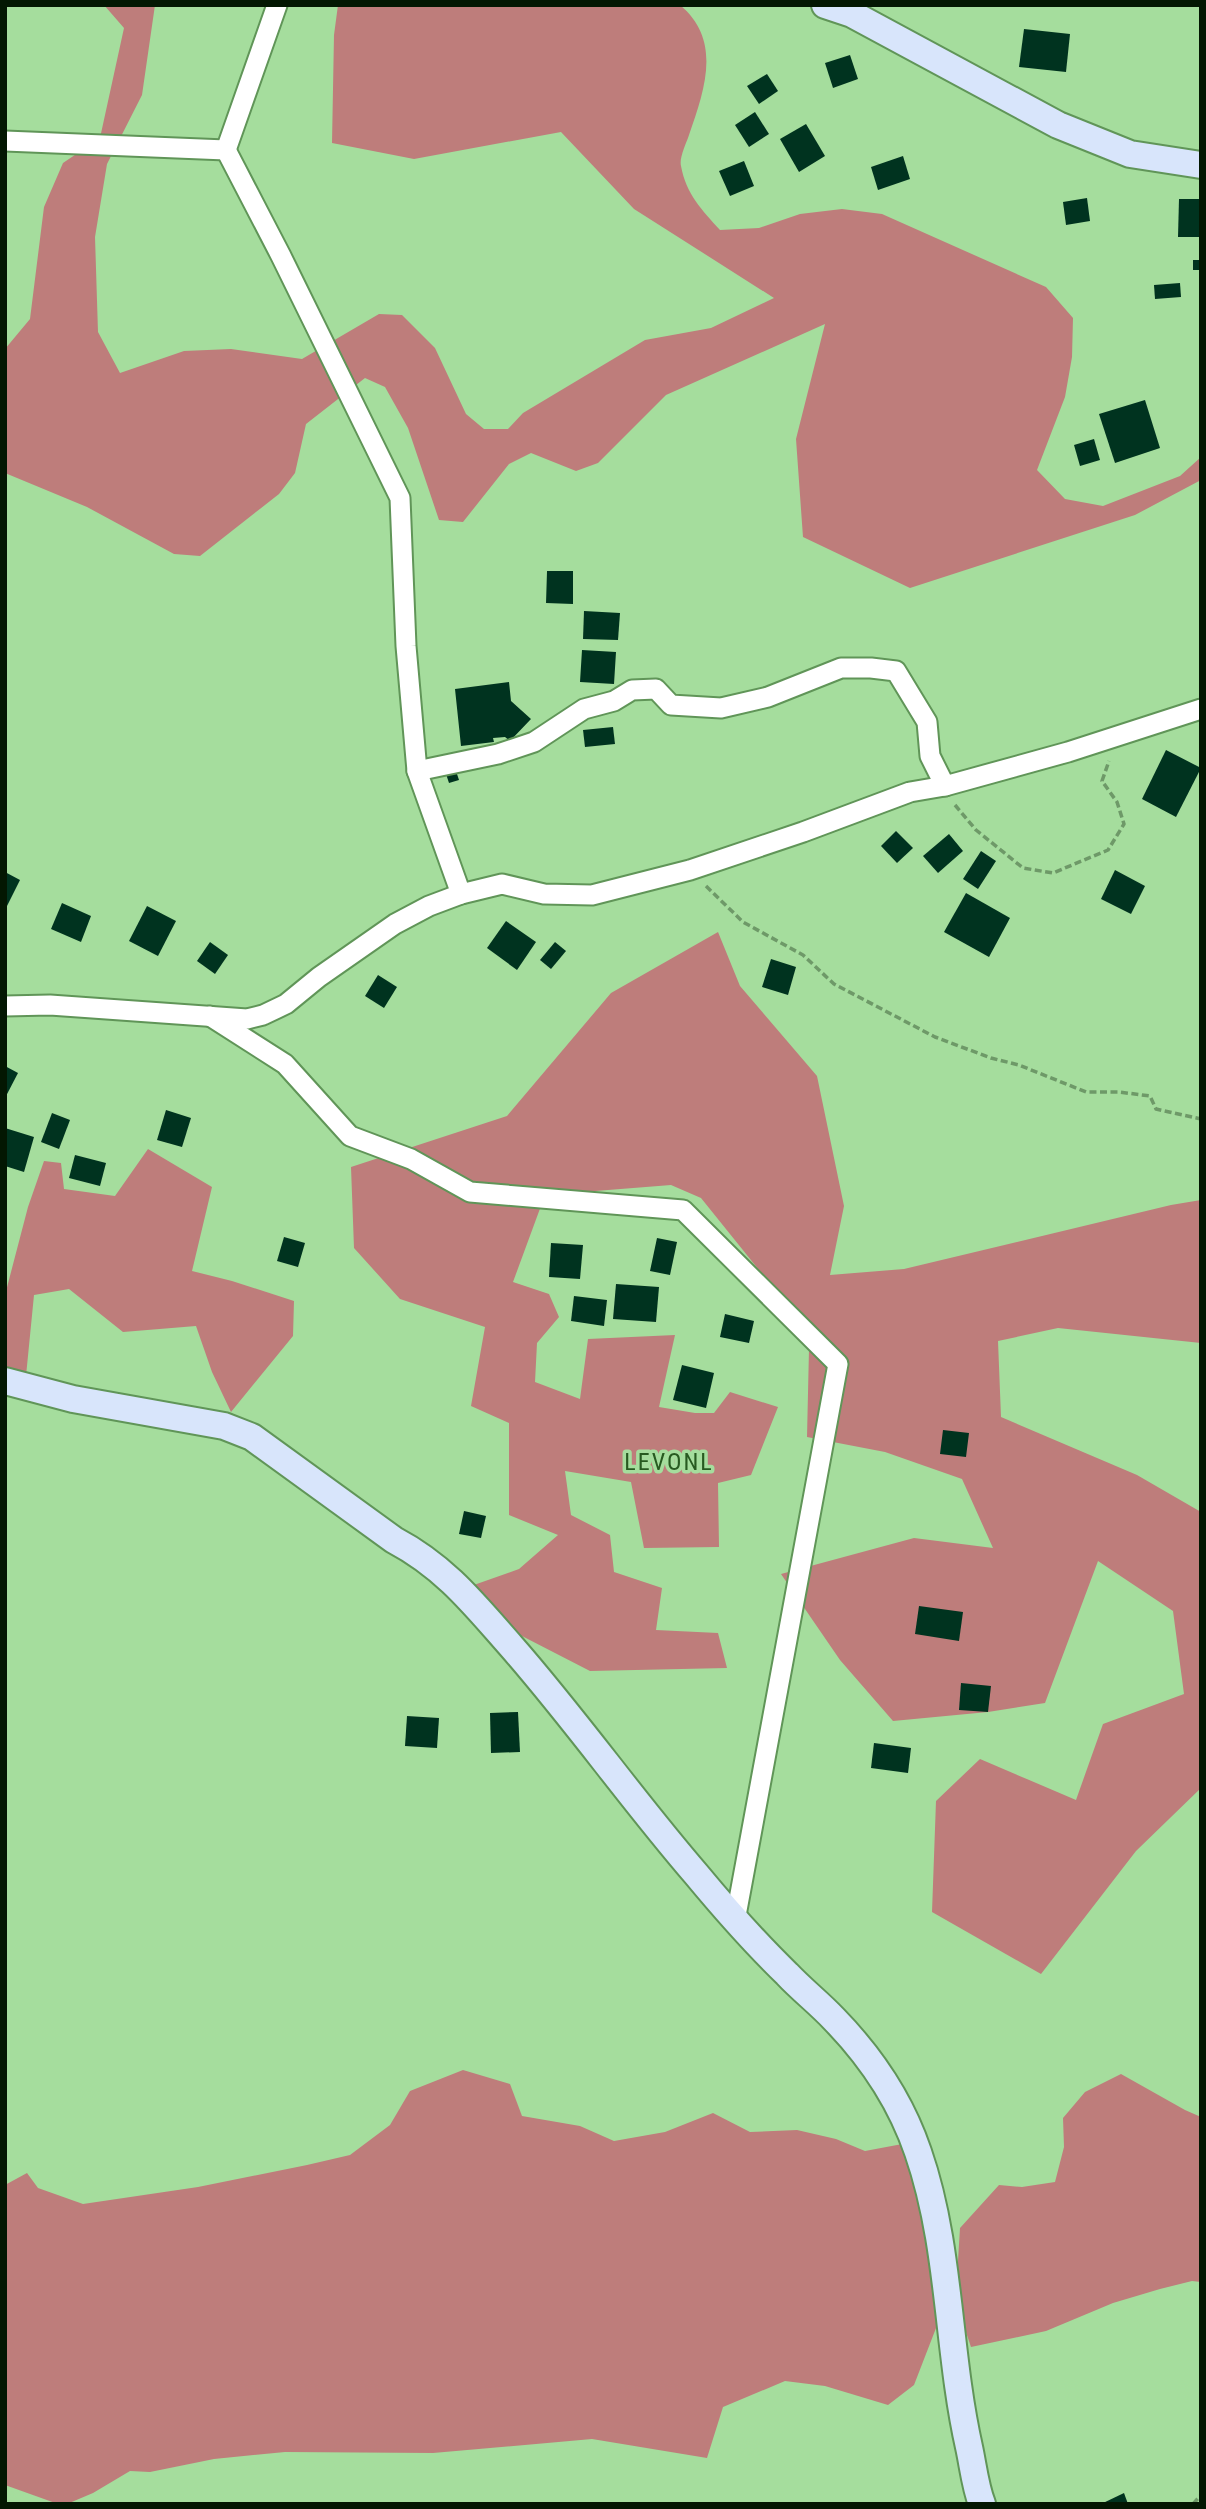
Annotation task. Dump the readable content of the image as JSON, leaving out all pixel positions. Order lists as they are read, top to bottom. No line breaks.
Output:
{"districts":["LEVONL"]}
